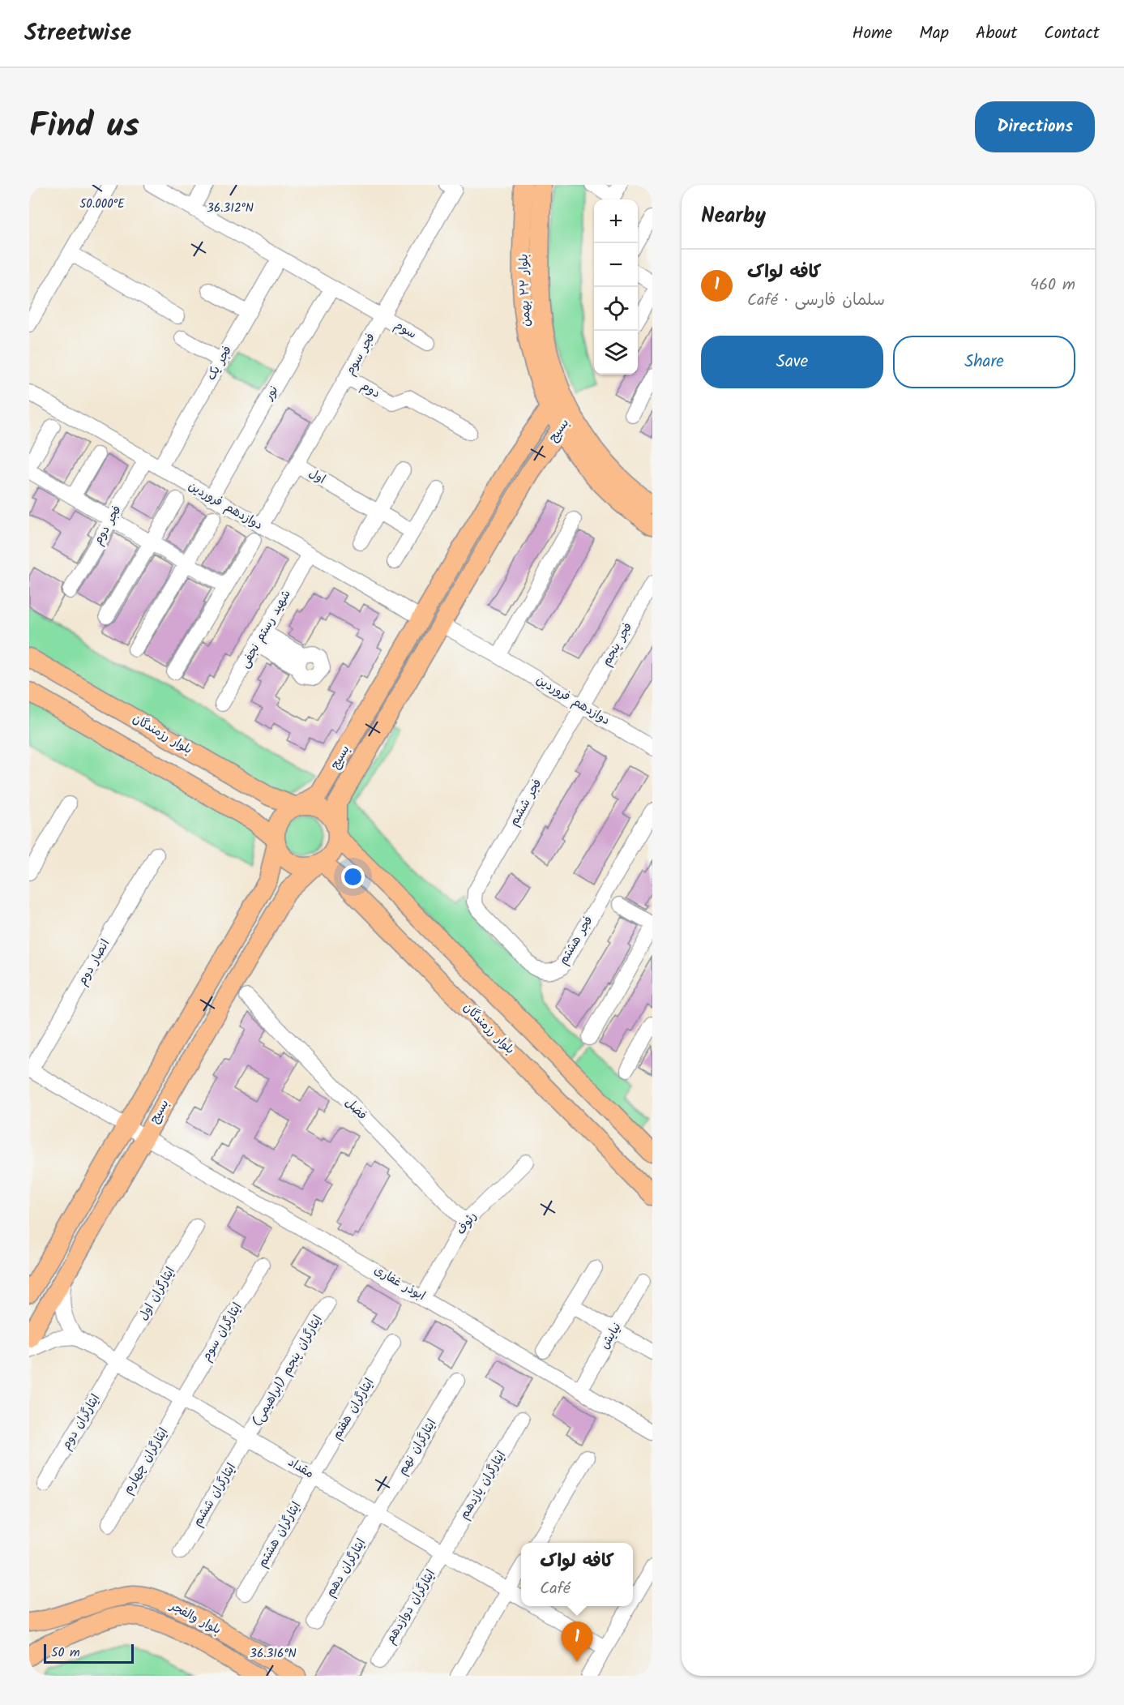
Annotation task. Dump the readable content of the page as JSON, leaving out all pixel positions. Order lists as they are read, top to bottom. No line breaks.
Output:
{"streets":{"main road":["بلوار ۲۲ بهمن","بسیج","بلوار رزمندگان","بلوار والفجر"],"street":["سوم","فجر سوم","فجر یک","دوم","نور","اول","دوازدهم فروردین","فجر دوم","شهید رستم نجفی","فجر پنجم","فجر ششم","فجر هشتم","انصار دوم","فضل","رئوف","ابوذر غفاری","ایثارگران اول","ایثارگران سوم","نیایش","ایثارگران پنجم (ابراهیمی)","ایثارگران هفتم","ایثارگران دوم","ایثارگران نهم","ایثارگران چهارم","مقداد","ایثارگران یازدهم","ایثارگران ششم","ایثارگران هشتم","ایثارگران دهم","ایثارگران دوازدهم"]},"crossings":[["بلوار ۲۲ بهمن","بسیج"],["سوم","فجر سوم"],["سوم","فجر یک"],["سوم","نور"],["فجر سوم","دوم"],["فجر سوم","اول"],["فجر سوم","دوازدهم فروردین"],["فجر یک","دوازدهم فروردین"],["نور","دوازدهم فروردین"],["بسیج","دوازدهم فروردین"],["بسیج","بلوار رزمندگان"],["بسیج","ابوذر غفاری"],["دوازدهم فروردین","فجر دوم"],["دوازدهم فروردین","شهید رستم نجفی"],["دوازدهم فروردین","فجر پنجم"],["دوازدهم فروردین","فجر ششم"],["فجر پنجم","فجر ششم"],["فجر ششم","فجر هشتم"],["فضل","رئوف"],["رئوف","ابوذر غفاری"],["ابوذر غفاری","نیایش"],["ایثارگران اول","ایثارگران دوم"],["ایثارگران اول","مقداد"],["ایثارگران سوم","ایثارگران چهارم"],["ایثارگران سوم","مقداد"],["ایثارگران پنجم (ابراهیمی)","مقداد"],["ایثارگران پنجم (ابراهیمی)","ایثارگران ششم"],["ایثارگران هفتم","مقداد"],["ایثارگران هفتم","ایثارگران هشتم"],["ایثارگران دوم","مقداد"],["ایثارگران نهم","مقداد"],["ایثارگران نهم","ایثارگران دهم"],["ایثارگران چهارم","مقداد"],["مقداد","ایثارگران یازدهم"],["مقداد","ایثارگران ششم"],["مقداد","ایثارگران هشتم"],["مقداد","ایثارگران دهم"],["مقداد","ایثارگران دوازدهم"],["ایثارگران یازدهم","ایثارگران دوازدهم"]],"scale_bar":"50 m","page":{"header":"Streetwise","nav":["Home","Map","About","Contact"],"title":"Find us","buttons":["Directions",["Save","Share"]],"heading":"Nearby","map_buttons":["+","−"],"list":[{"mark":"1","name":"کافه لواک","note":"Café · سلمان فارسی","value":"460 m"}],"popup":["کافه لواک","Café"],"pins":"1","scale":"50 m"},"coordinates":["50.000°E","36.312°N","36.316°N"]}
